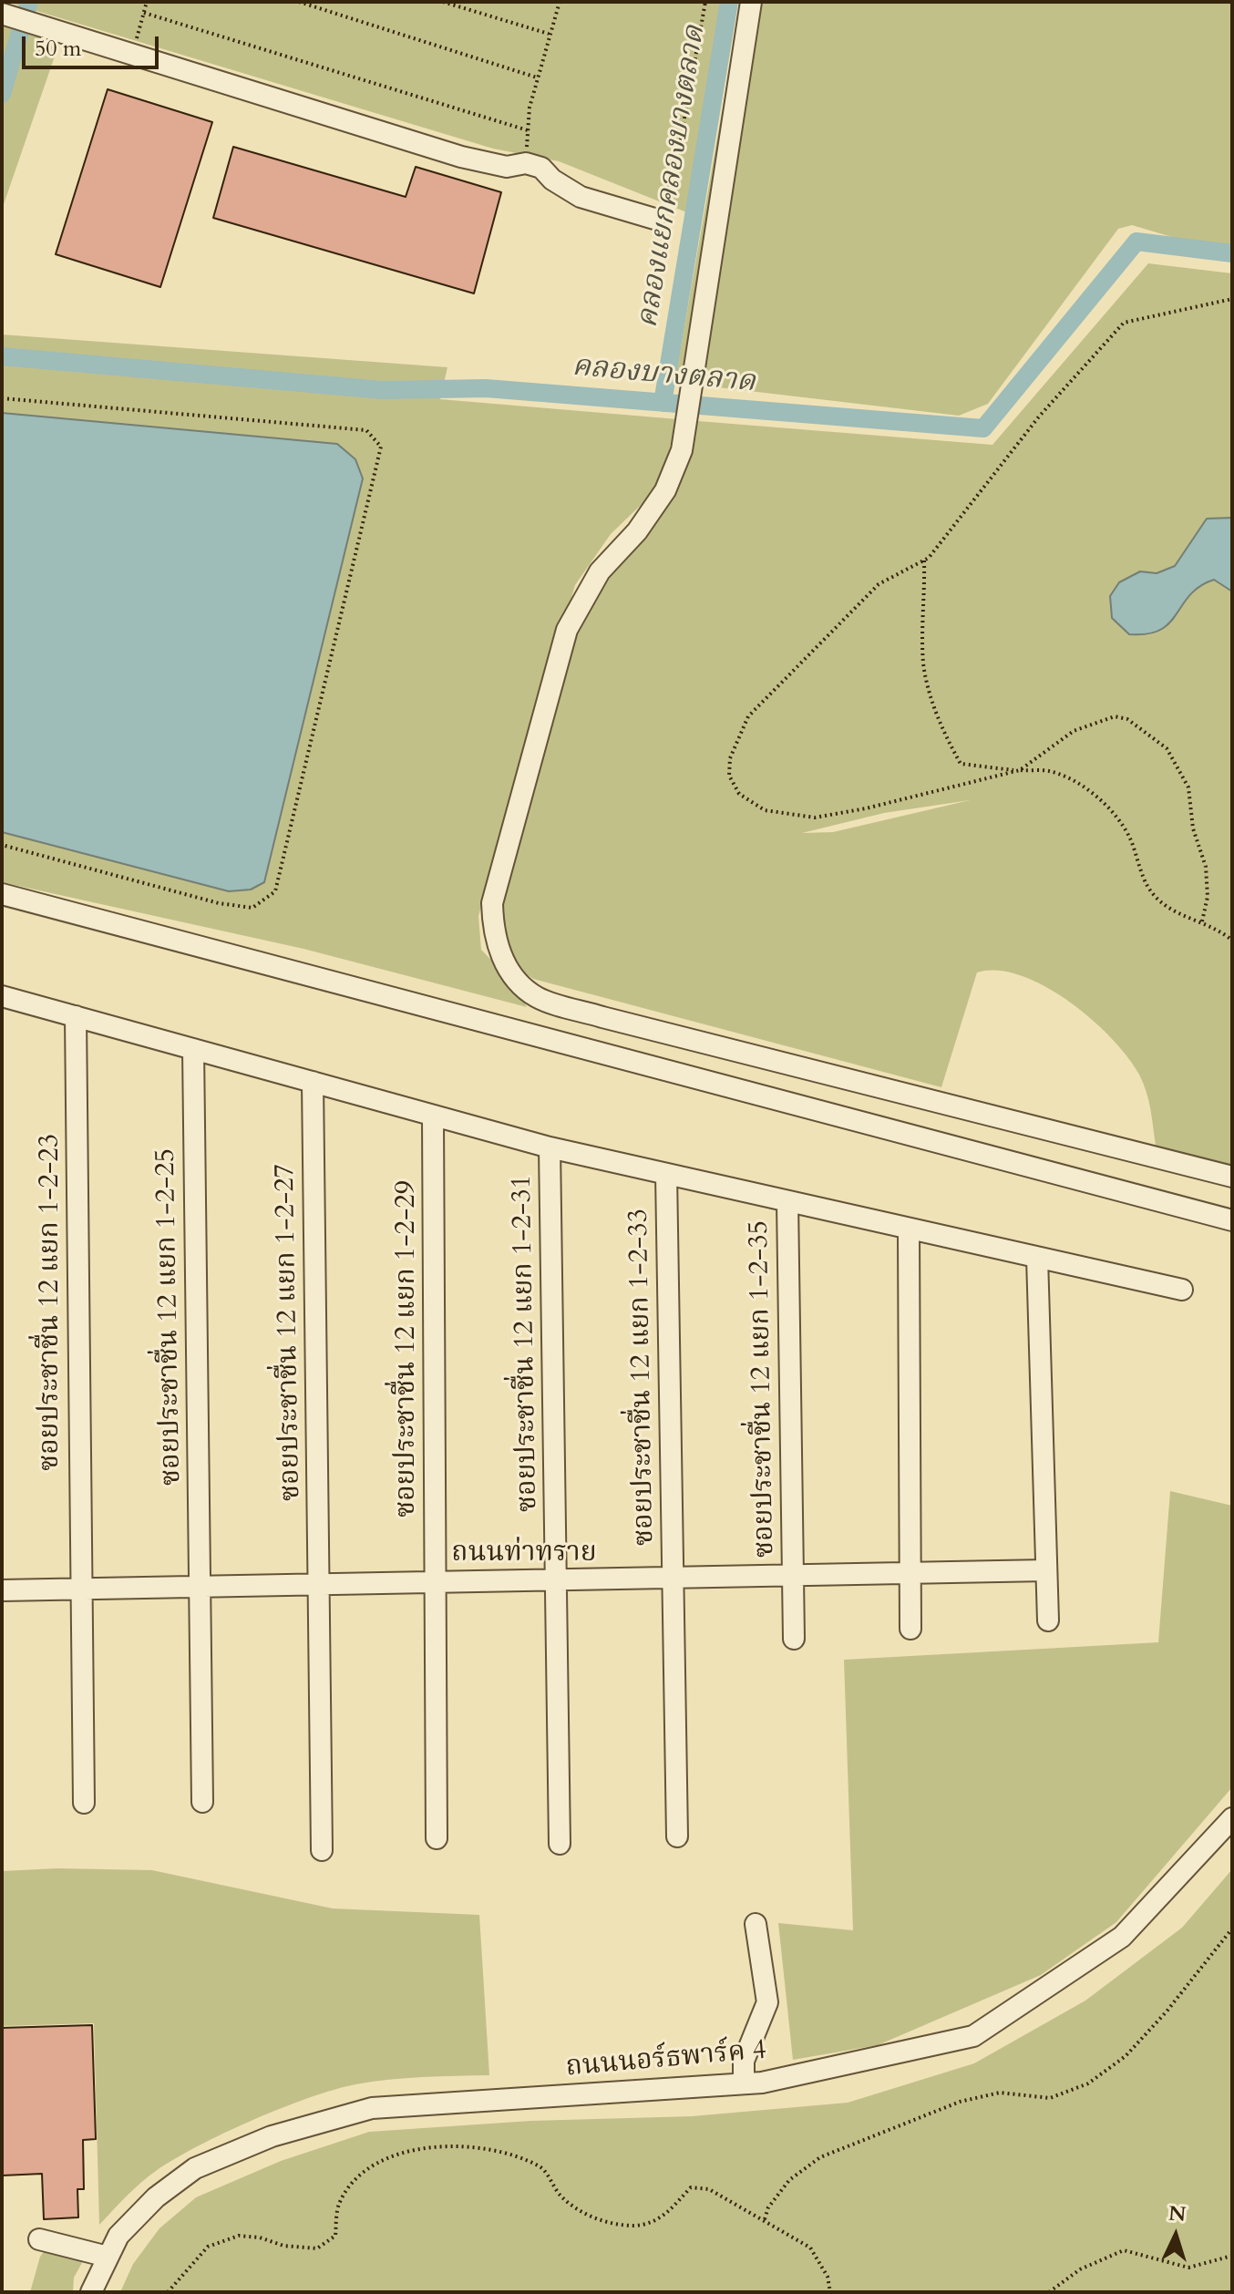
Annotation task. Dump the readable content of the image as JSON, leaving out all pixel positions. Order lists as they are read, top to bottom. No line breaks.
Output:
{"streets":{"street":["ซอยประชาชื่น 12 แยก 1-2-23","ซอยประชาชื่น 12 แยก 1-2-25","ซอยประชาชื่น 12 แยก 1-2-27","ซอยประชาชื่น 12 แยก 1-2-31","ซอยประชาชื่น 12 แยก 1-2-29","ซอยประชาชื่น 12 แยก 1-2-33","ซอยประชาชื่น 12 แยก 1-2-35","ถนนท่าทราย","ถนนนอร์ธพาร์ค 4"]},"crossings":[["ซอยประชาชื่น 12 แยก 1-2-23","ถนนท่าทราย"],["ซอยประชาชื่น 12 แยก 1-2-25","ถนนท่าทราย"],["ซอยประชาชื่น 12 แยก 1-2-27","ถนนท่าทราย"],["ซอยประชาชื่น 12 แยก 1-2-31","ถนนท่าทราย"],["ซอยประชาชื่น 12 แยก 1-2-29","ถนนท่าทราย"],["ซอยประชาชื่น 12 แยก 1-2-33","ถนนท่าทราย"],["ซอยประชาชื่น 12 แยก 1-2-35","ถนนท่าทราย"]],"water":["คลองแยกคลองบางตลาด","คลองบางตลาด"],"scale_bar":"50 m","north":"top"}
